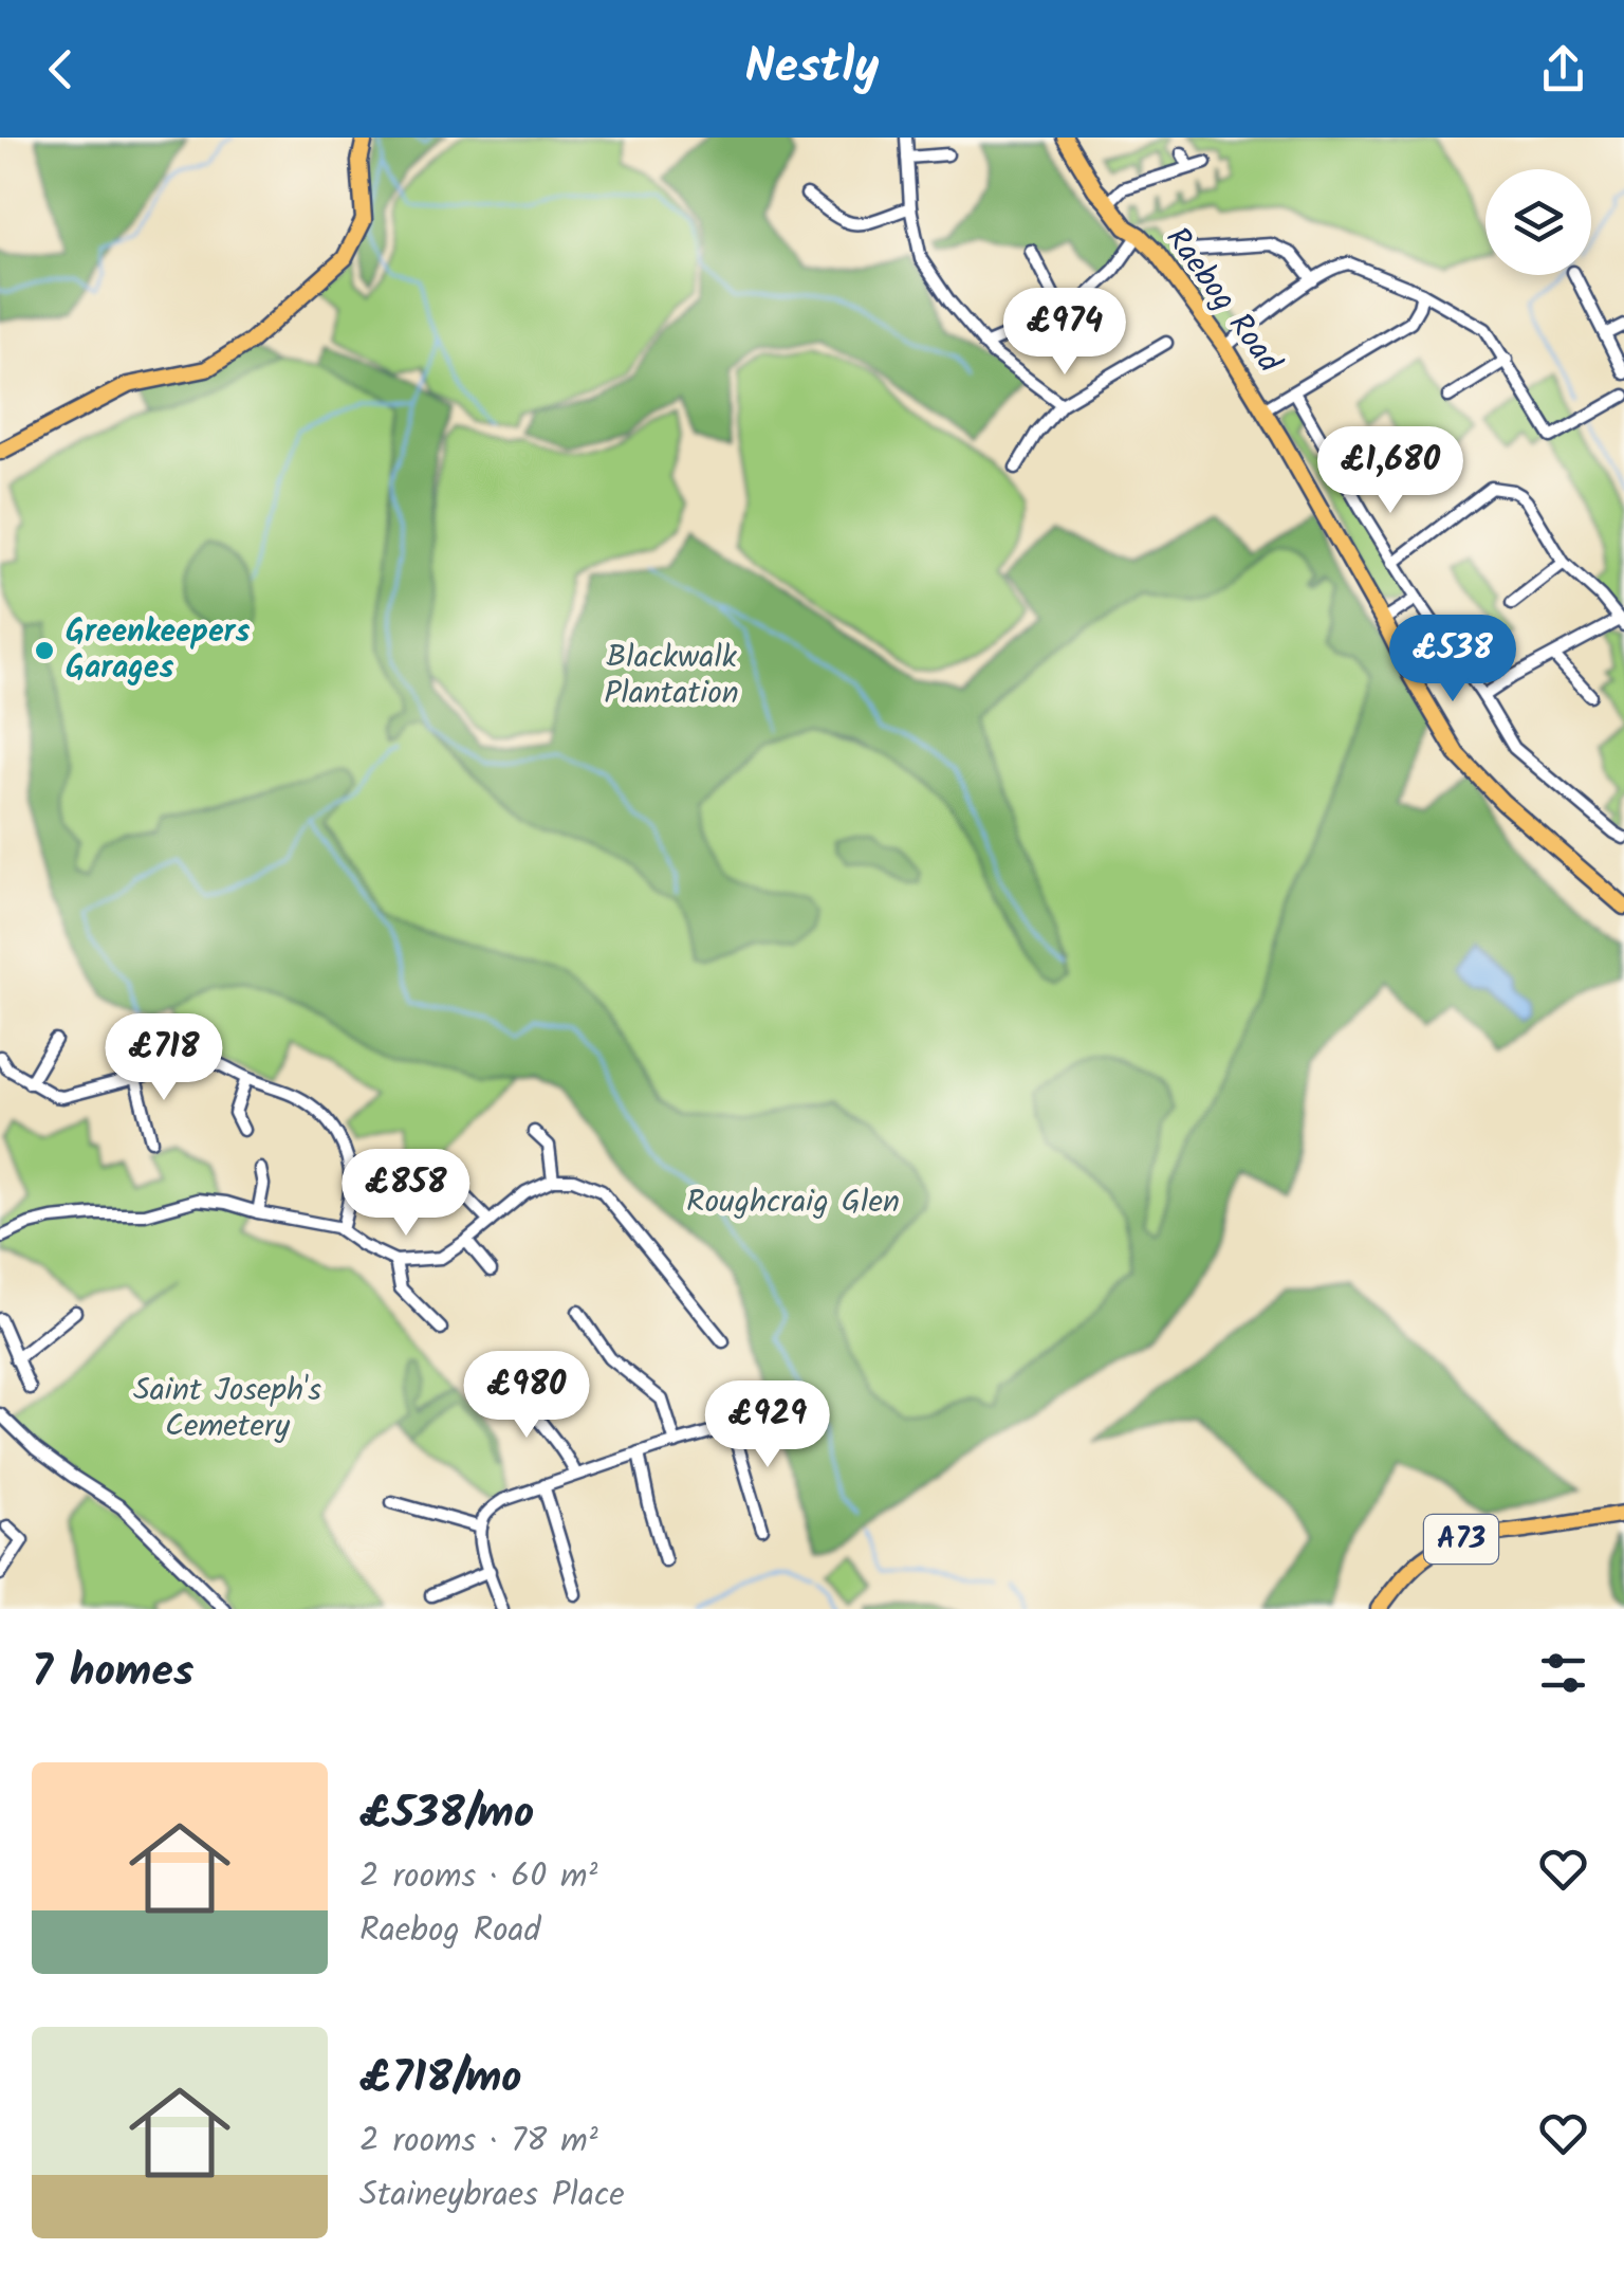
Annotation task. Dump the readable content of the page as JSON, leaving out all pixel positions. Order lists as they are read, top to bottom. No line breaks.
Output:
{"streets":{"main road":["Raebog Road","A73"]},"parks":["Blackwalk Plantation","Roughcraig Glen","Saint Joseph's Cemetery"],"places":["Greenkeepers Garages"],"page":{"header":"Nestly","price":["£974","£1,680","£538","£718","£858","£980","£929"],"heading":"7 homes","list":[{"name":"£538/mo","note":"2 rooms · 60 m² · Raebog Road"},{"name":"£718/mo","note":"2 rooms · 78 m² · Staineybraes Place"}]}}
